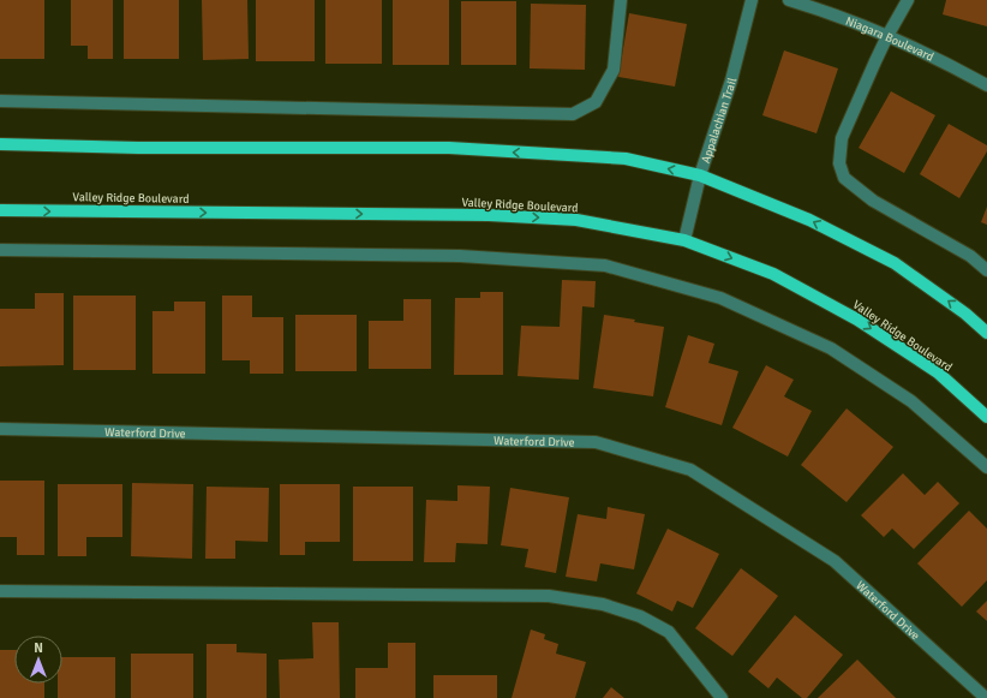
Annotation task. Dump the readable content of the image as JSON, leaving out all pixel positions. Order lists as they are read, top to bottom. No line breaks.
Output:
{"streets":{"main road":["Valley Ridge Boulevard"],"street":["Niagara Boulevard","Appalachian Trail","Waterford Drive"]},"crossings":[["Appalachian Trail","Valley Ridge Boulevard"]],"north":"top"}
